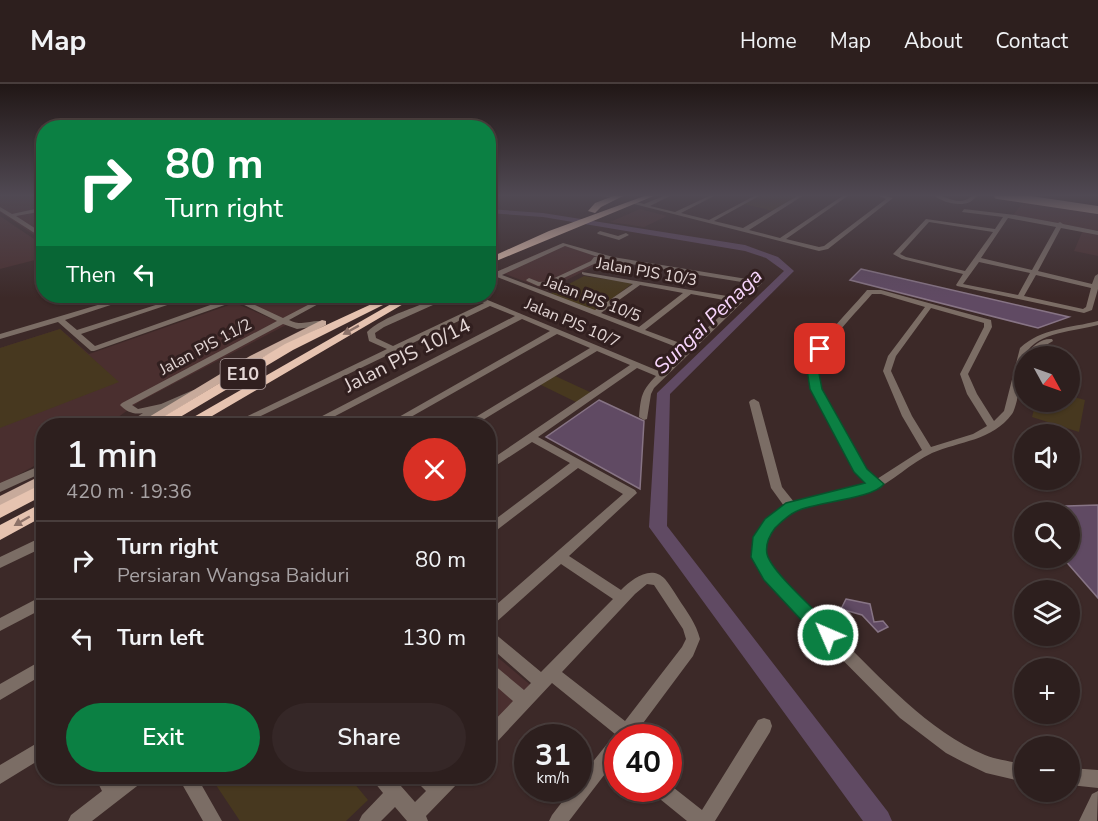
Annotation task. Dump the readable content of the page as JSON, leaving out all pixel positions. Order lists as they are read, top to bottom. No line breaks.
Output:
{"streets":{"highway":["E10"],"street":["Jalan PJS 10/3","Jalan PJS 10/5","Jalan PJS 10/7","Jalan PJS 11/2","Jalan PJS 10/14"]},"crossings":[["Jalan PJS 10/7","Jalan PJS 10/14"]],"water":["Sungai Penaga"],"north":"bottom right","page":{"header":"Map","nav":["Home","Map","About","Contact"],"turn":["80 m","Turn right"],"then":"Then","map_buttons":["+","−"],"heading":["1 min","420 m · 19:36"],"list":[{"name":"Turn right","note":"Persiaran Wangsa Baiduri","value":"80 m"},{"name":"Turn left","value":"130 m"}],"buttons":["Exit","Share"],"speed":"31 km/h","limit":"40"}}
